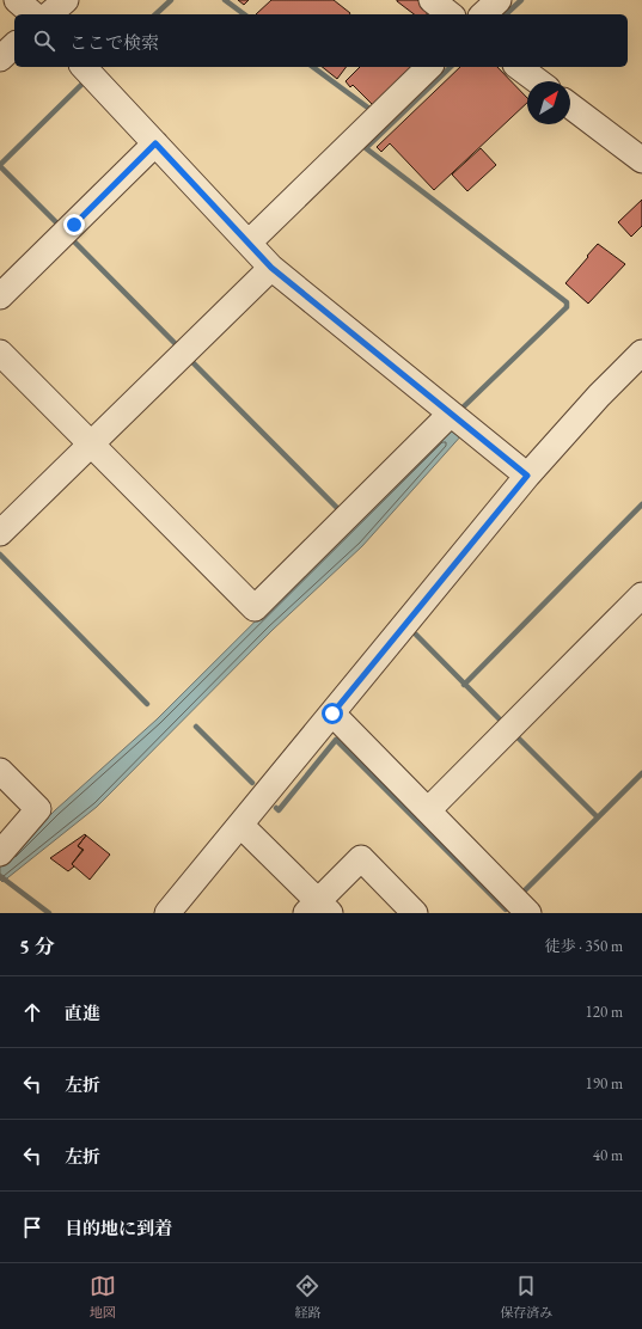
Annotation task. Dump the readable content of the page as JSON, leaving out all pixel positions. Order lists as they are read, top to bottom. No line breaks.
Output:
{"north":"top right","page":{"search":"ここで検索","heading":["5 分","徒歩 · 350 m"],"list":[["直進","120 m"],["左折","190 m"],["左折","40 m"],"目的地に到着"],"nav":["地図","経路","保存済み"]}}
